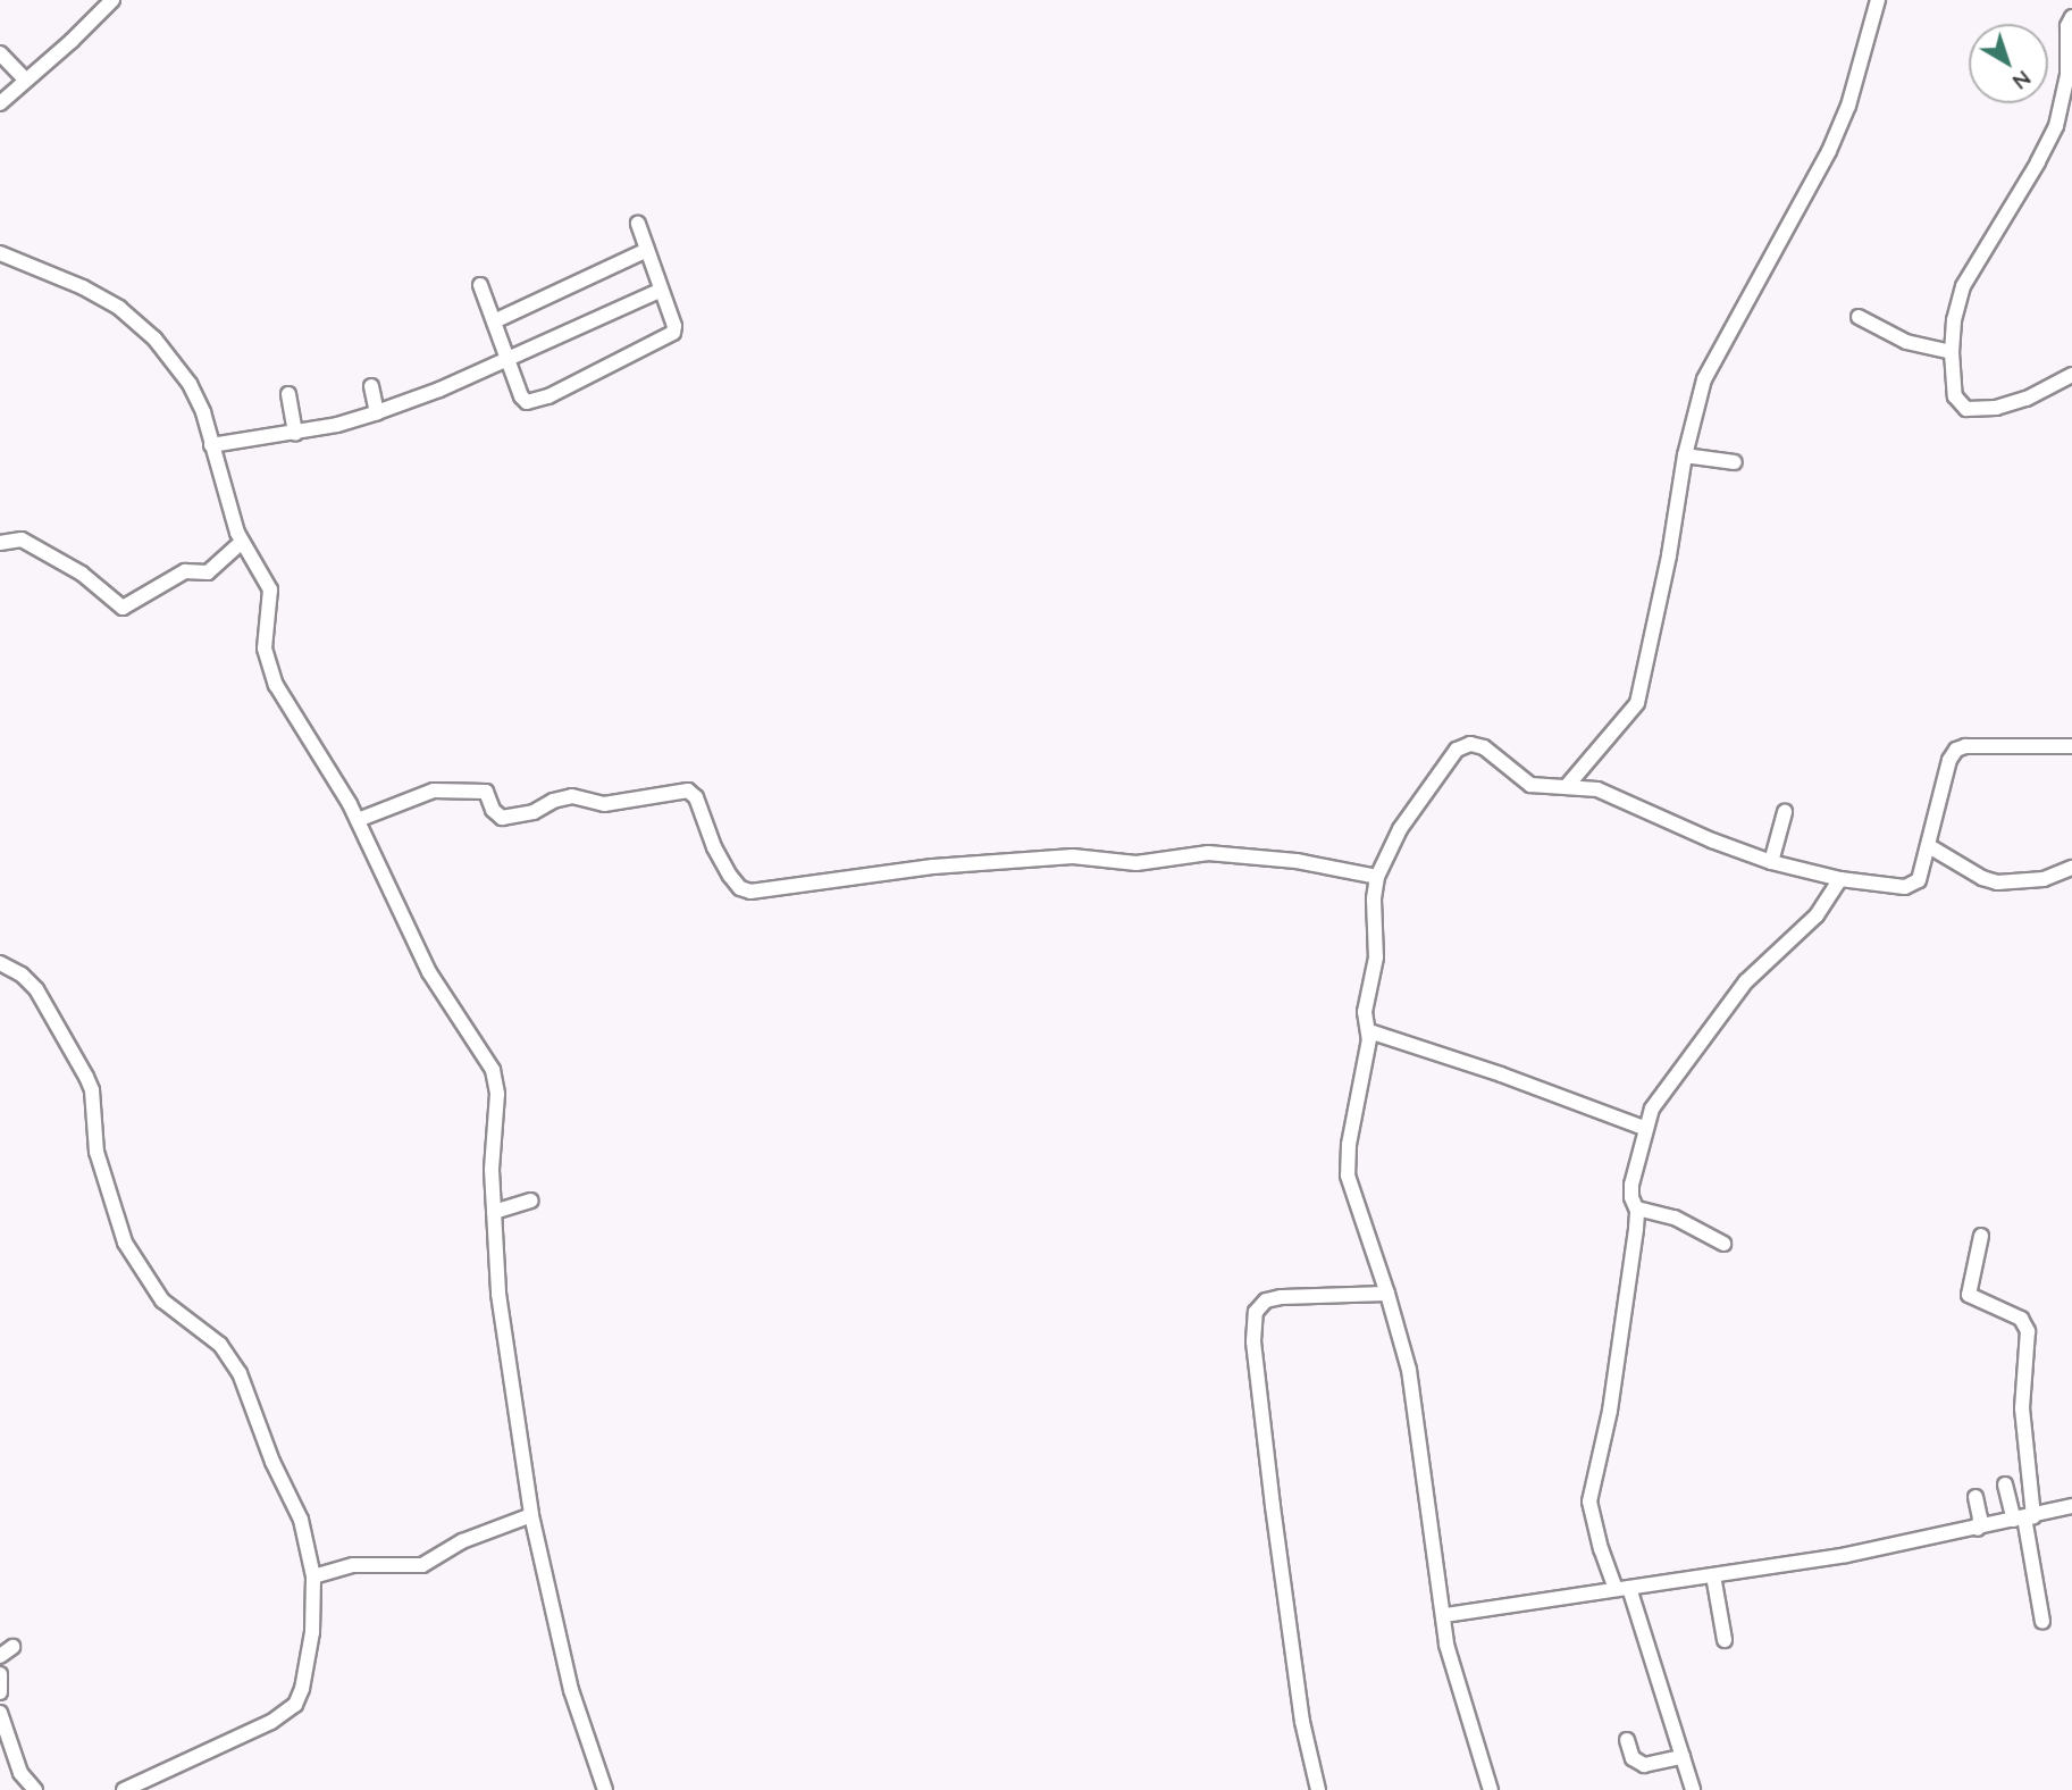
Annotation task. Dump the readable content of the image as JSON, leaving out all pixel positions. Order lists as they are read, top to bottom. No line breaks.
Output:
{"north":"bottom right"}
